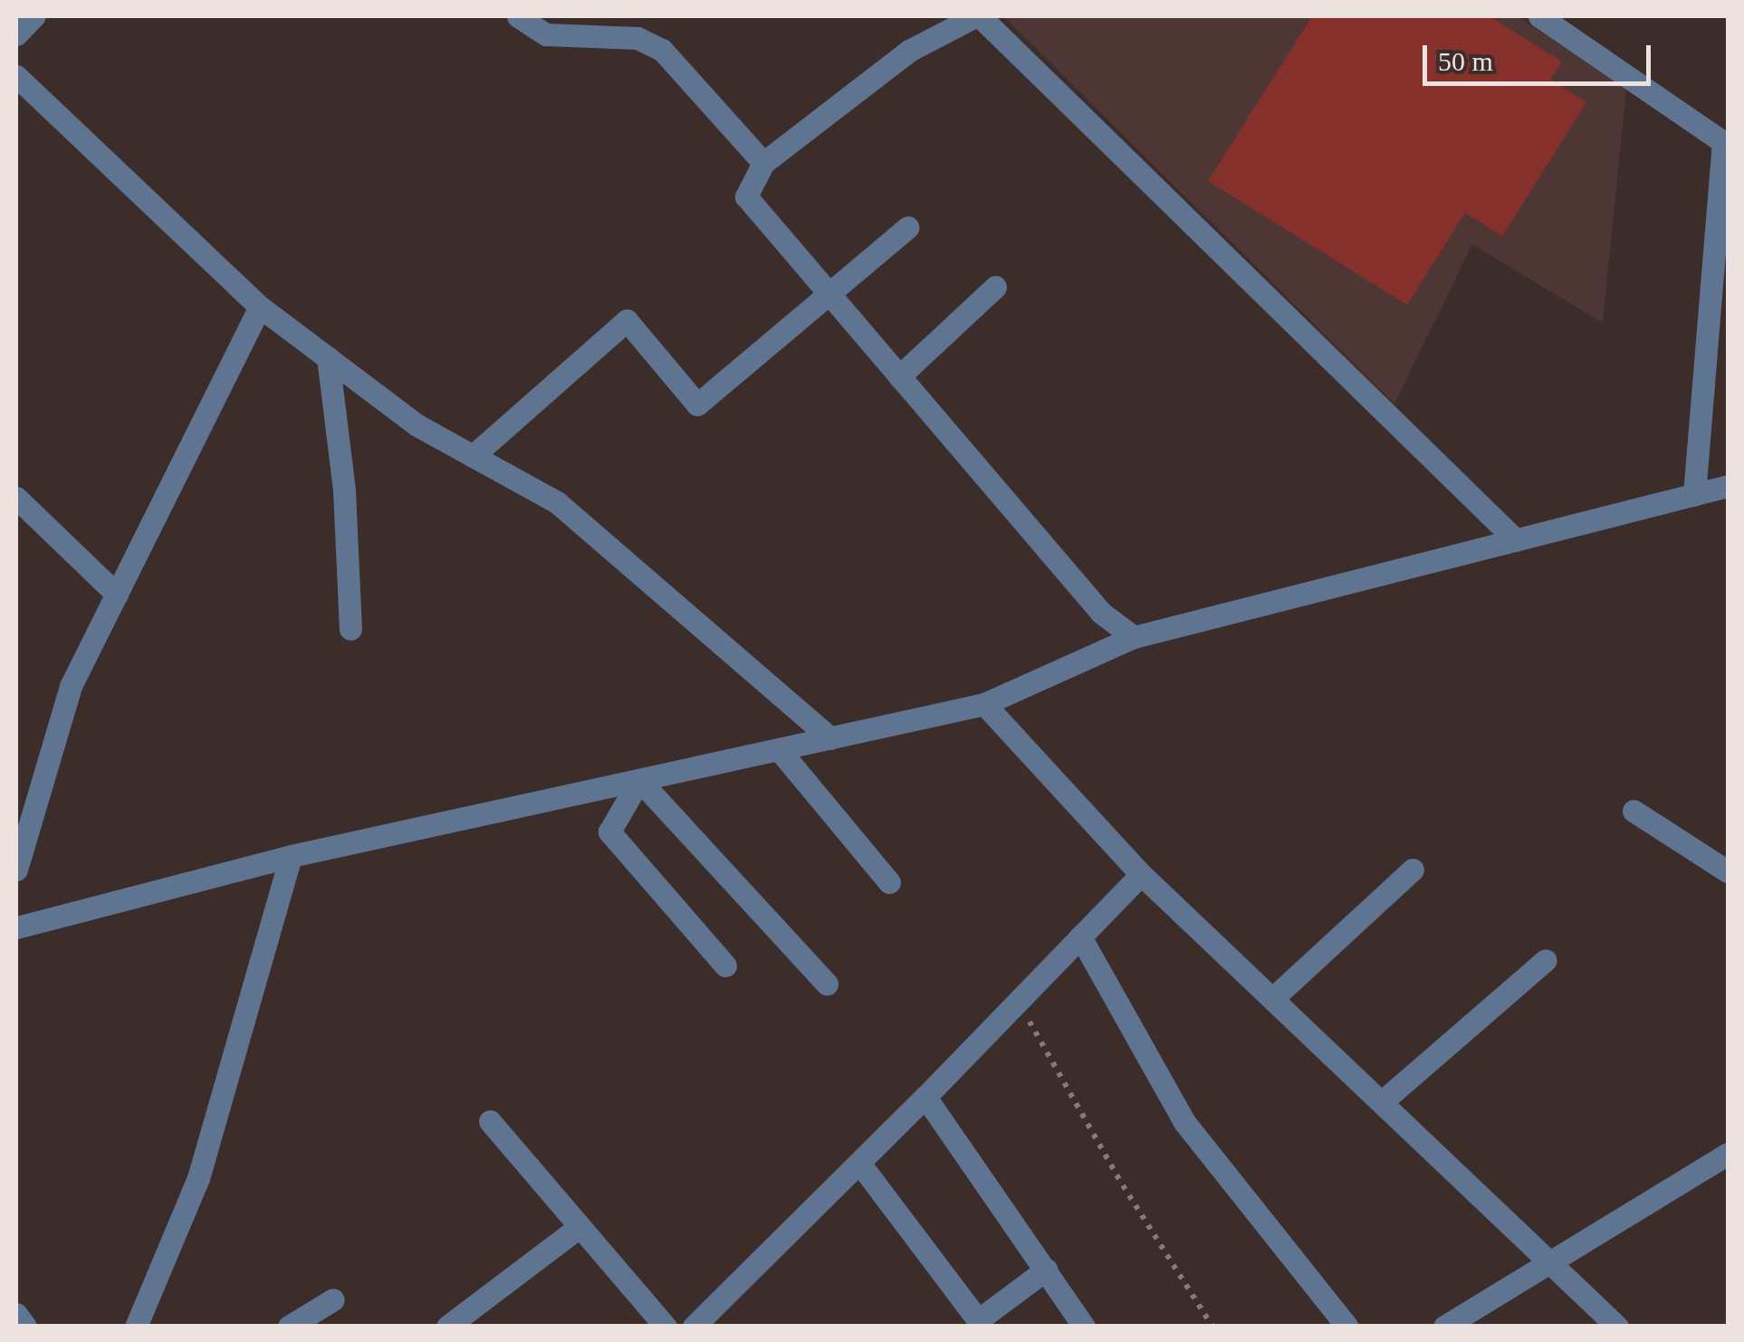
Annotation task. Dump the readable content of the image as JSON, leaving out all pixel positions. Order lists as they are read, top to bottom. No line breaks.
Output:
{"scale_bar":"50 m"}
